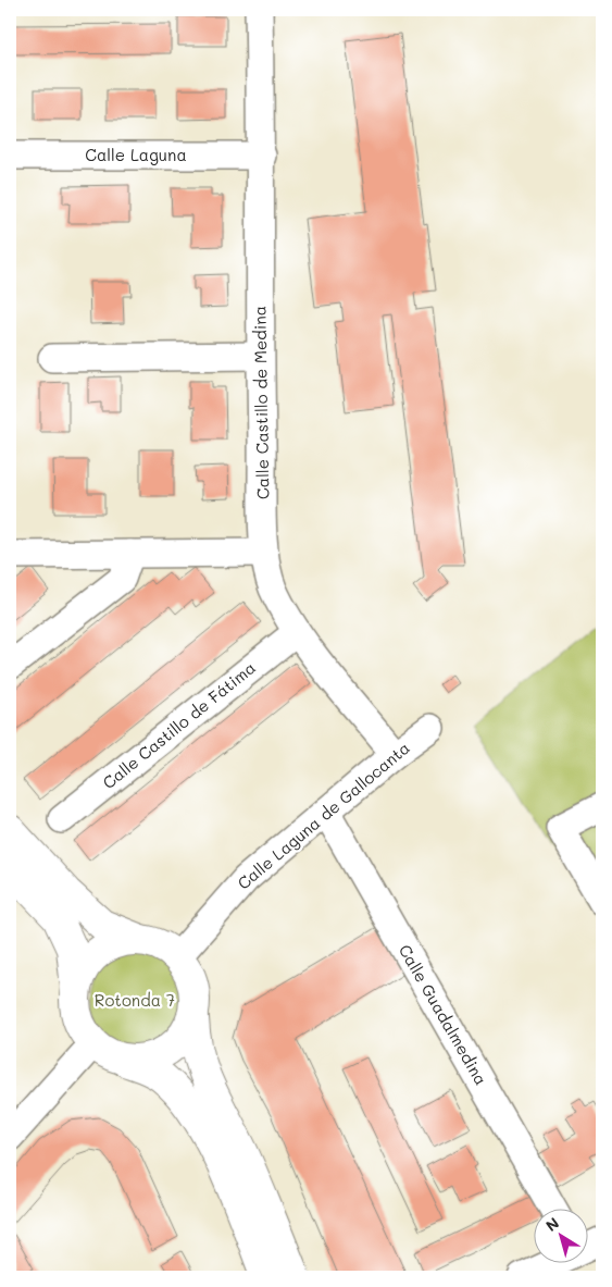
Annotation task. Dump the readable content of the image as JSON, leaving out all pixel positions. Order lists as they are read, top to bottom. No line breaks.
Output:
{"streets":{"street":["Calle Laguna","Calle Castillo de Medina","Calle Castillo de Fátima","Calle Laguna de Gallocanta","Calle Guadalmedina"]},"crossings":[["Calle Laguna","Calle Castillo de Medina"],["Calle Castillo de Medina","Calle Castillo de Fátima"],["Calle Castillo de Medina","Calle Laguna de Gallocanta"],["Calle Laguna de Gallocanta","Calle Guadalmedina"]],"parks":["Rotonda 7"],"north":"top left"}
